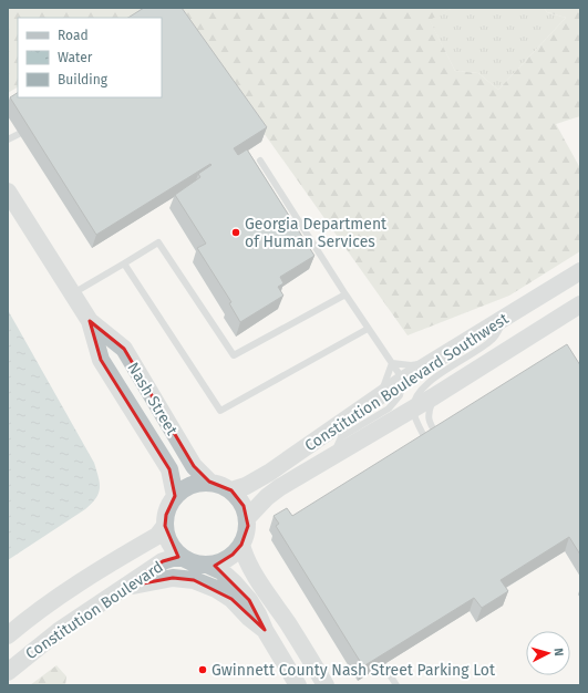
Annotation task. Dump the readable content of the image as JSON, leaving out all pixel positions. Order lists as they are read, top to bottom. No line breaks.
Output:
{"streets":{"street":["Constitution Boulevard Southwest","Nash Street","Constitution Boulevard"]},"crossings":[["Constitution Boulevard Southwest","Nash Street"],["Constitution Boulevard Southwest","Constitution Boulevard"],["Nash Street","Constitution Boulevard"]],"places":["Georgia Department of Human Services","Gwinnett County Nash Street Parking Lot"],"legend":["Road","Water","Building"],"north":"right"}
